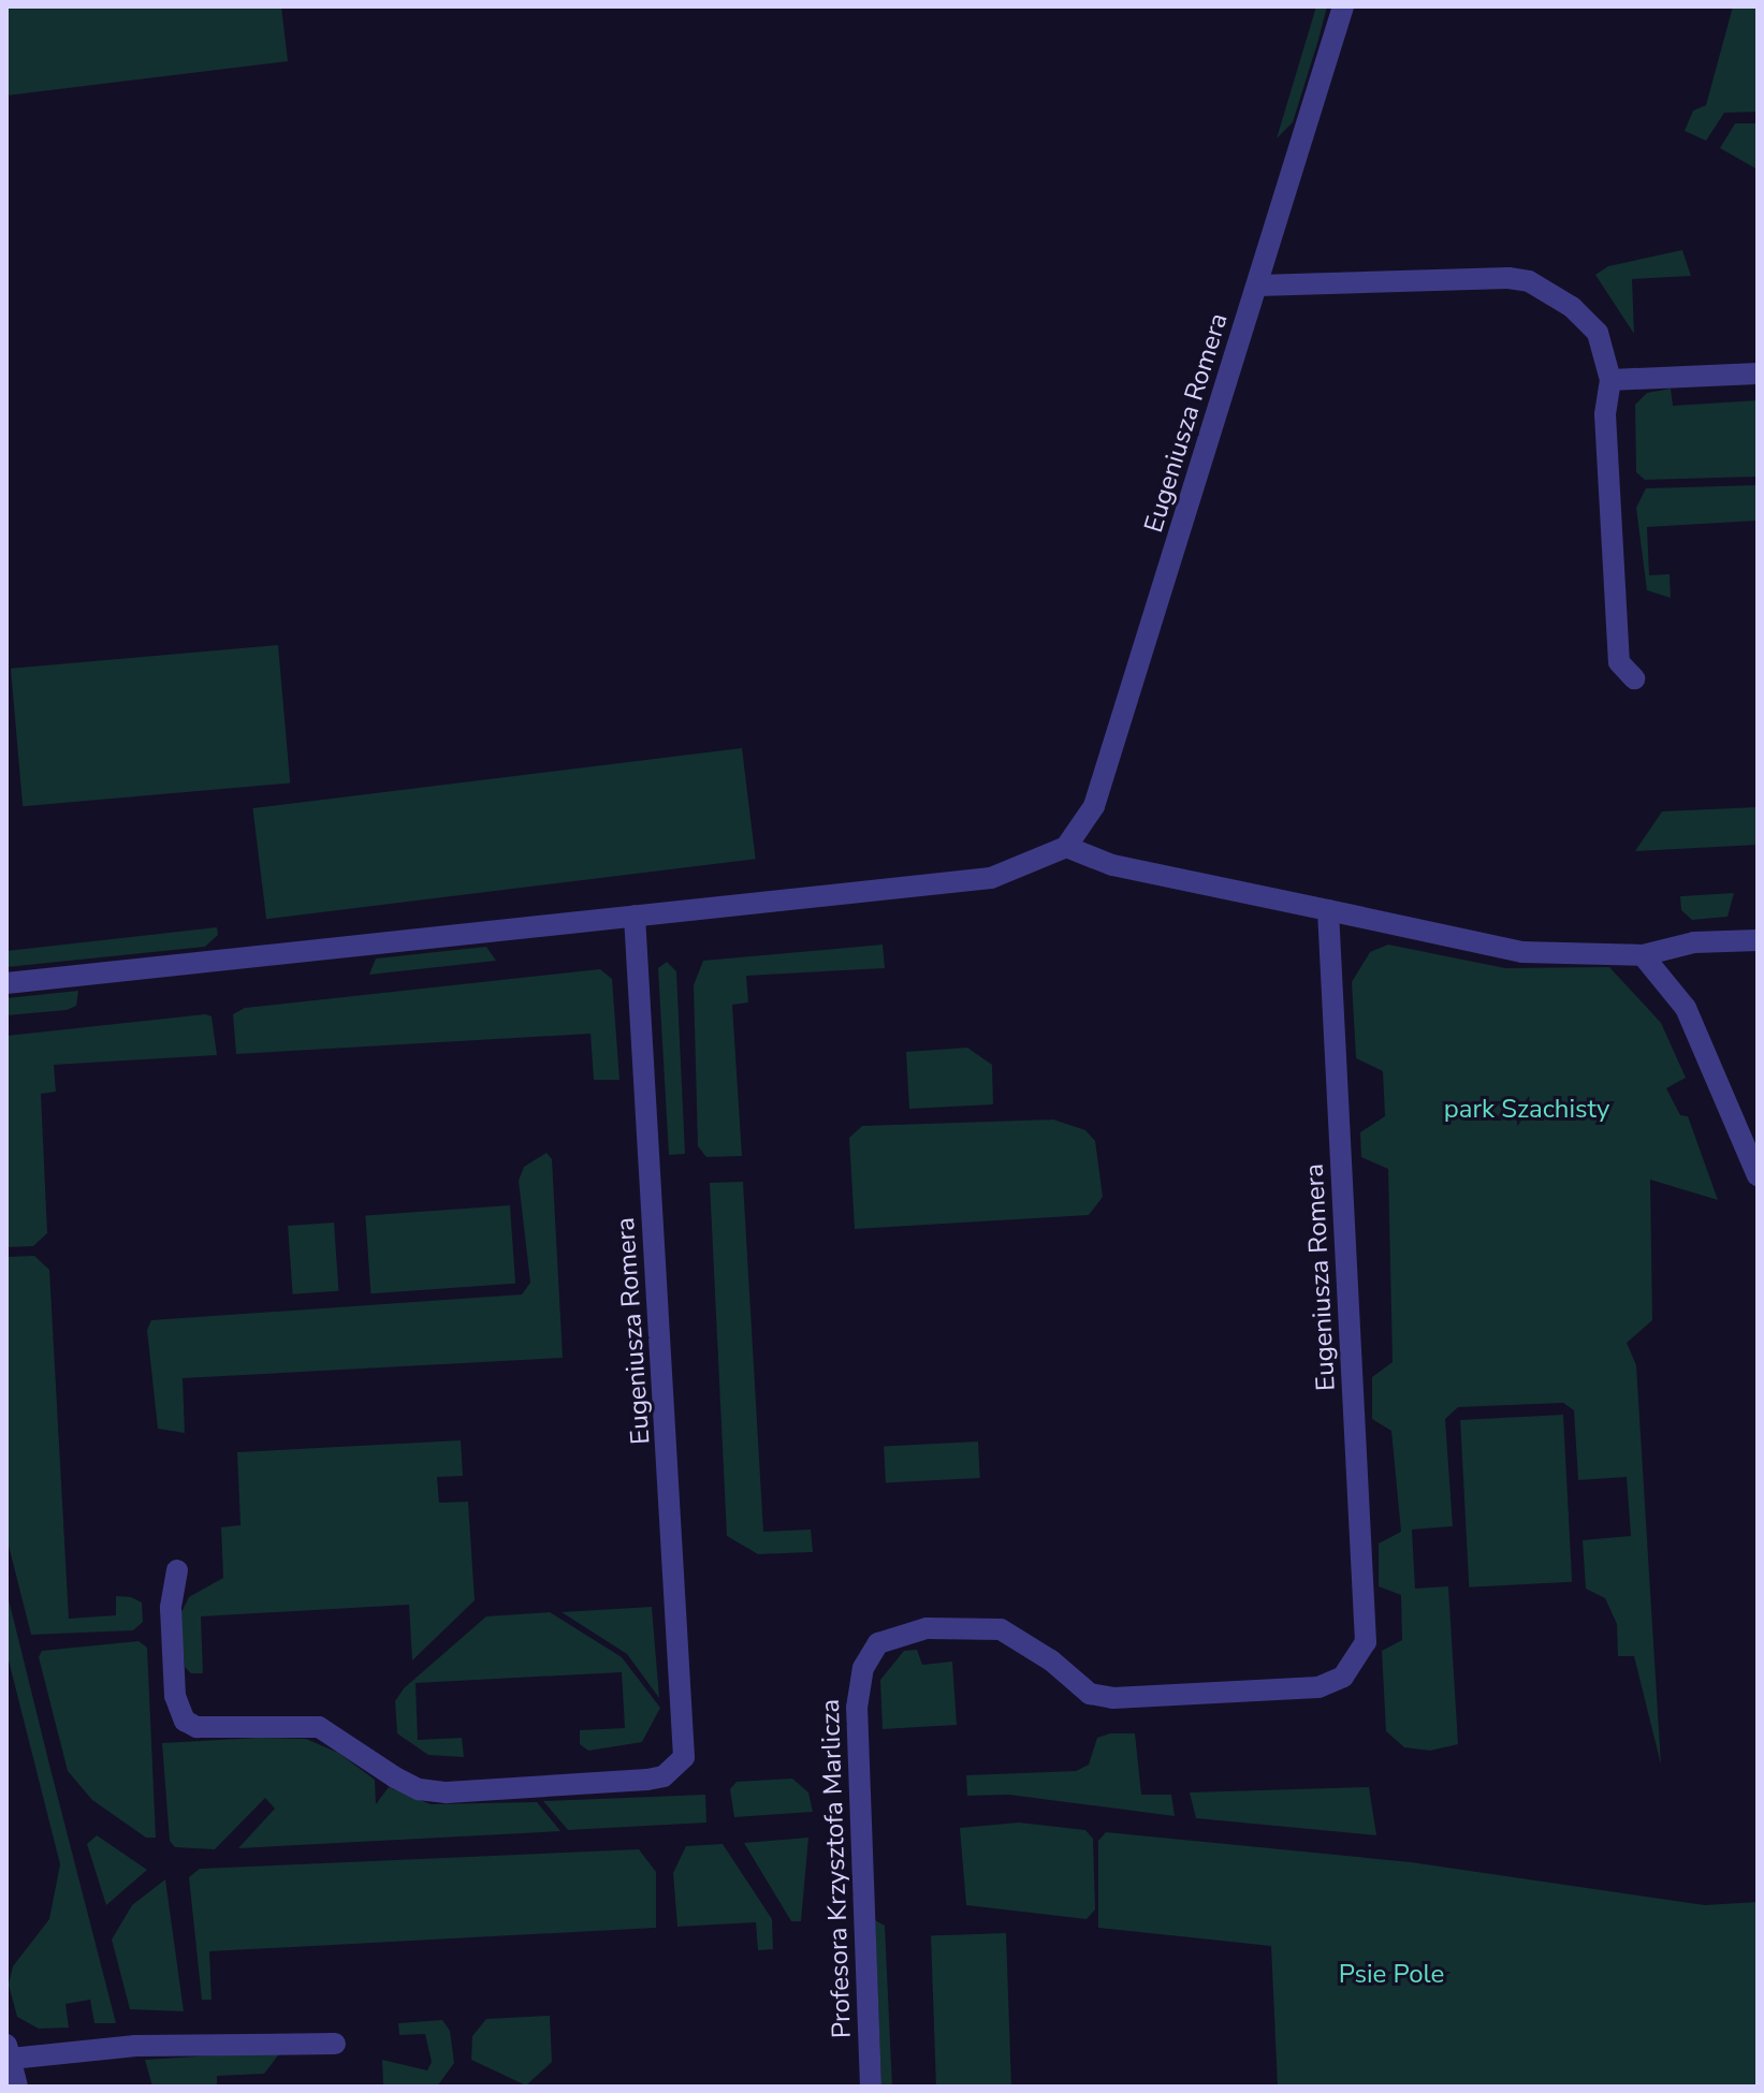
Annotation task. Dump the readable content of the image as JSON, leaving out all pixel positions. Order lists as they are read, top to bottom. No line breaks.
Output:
{"streets":{"street":["Eugeniusza Romera","Profesora Krzysztofa Marlicza"]},"crossings":[["Eugeniusza Romera","Profesora Krzysztofa Marlicza"]],"parks":["park Szachisty","Psie Pole"]}
